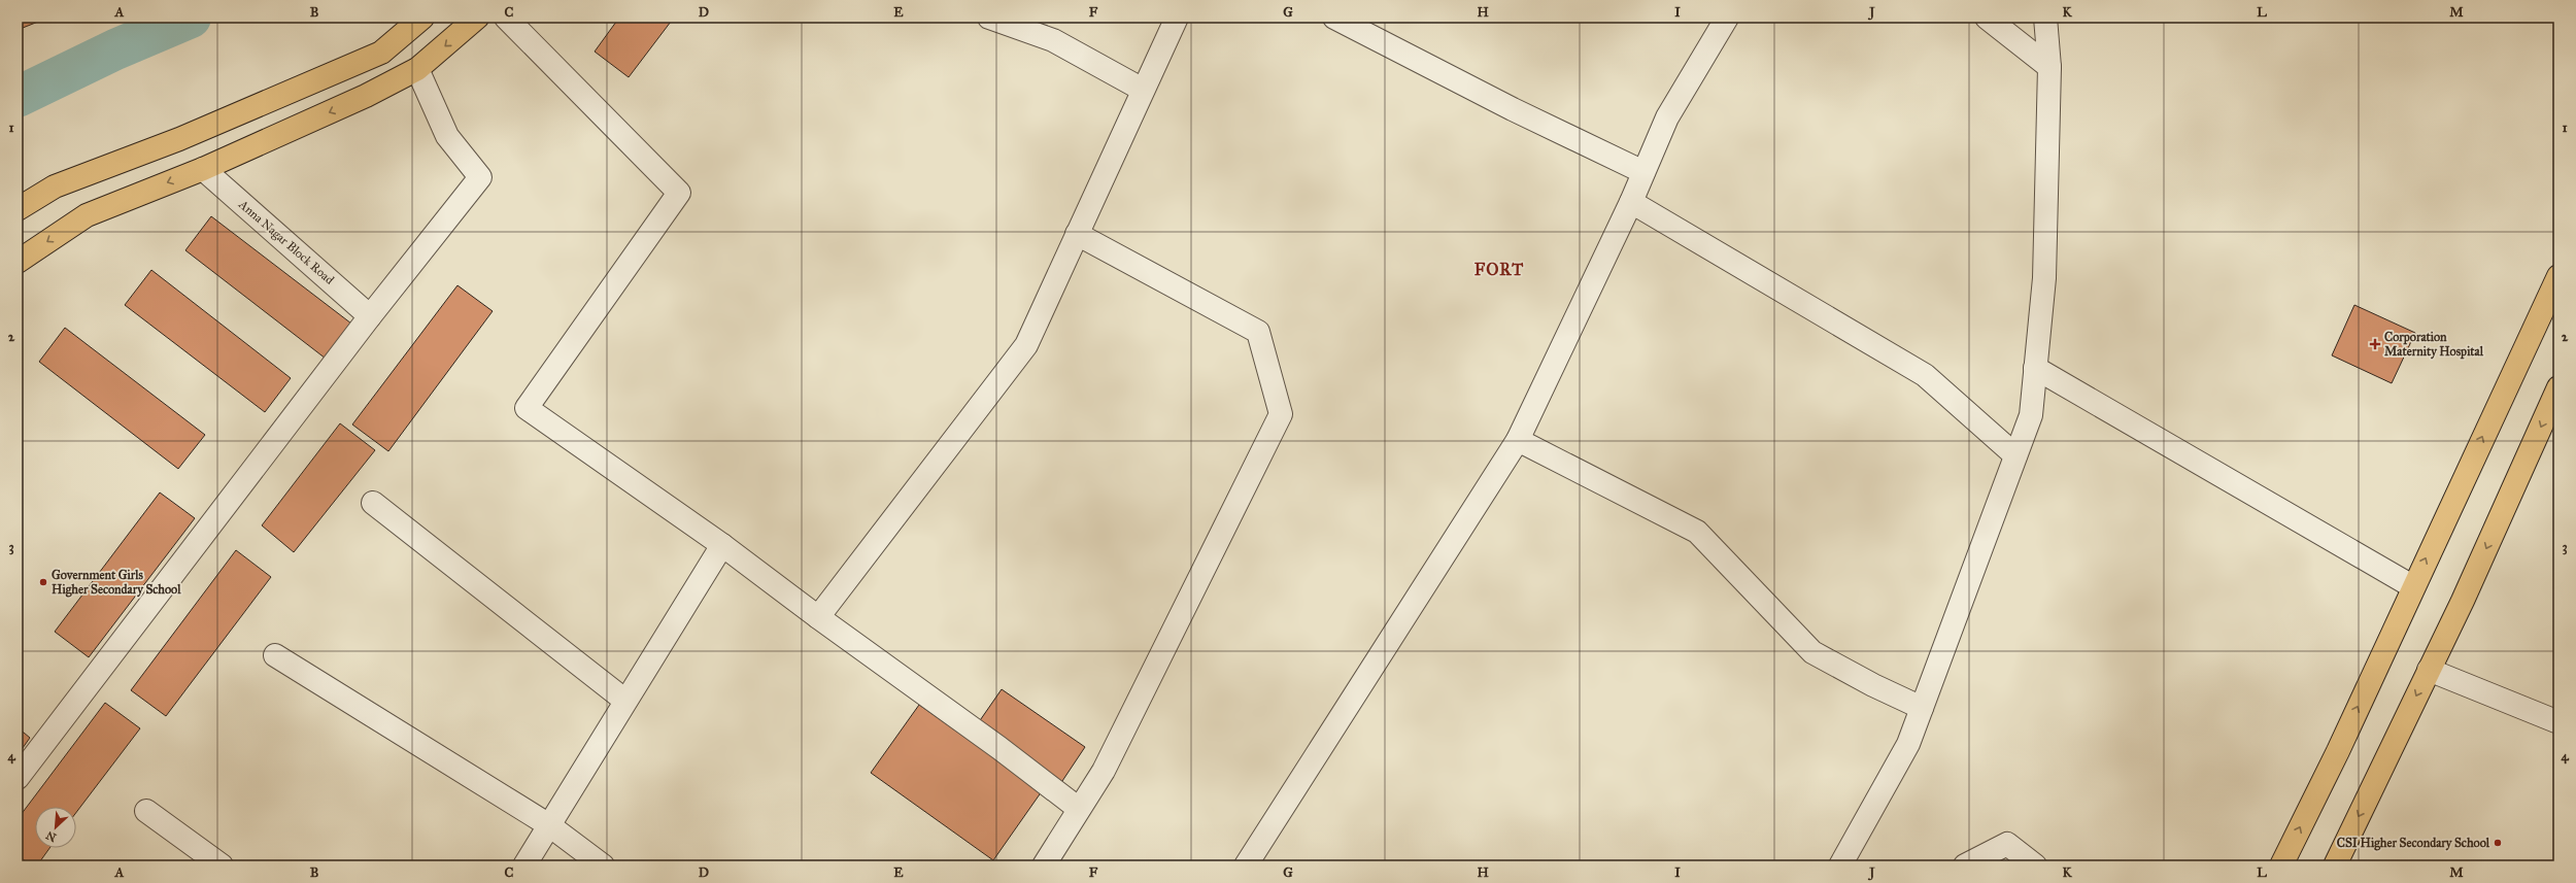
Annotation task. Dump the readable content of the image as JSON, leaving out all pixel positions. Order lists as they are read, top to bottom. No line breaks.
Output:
{"streets":{"street":["Anna Nagar Block Road"]},"districts":["FORT"],"places":{"health":["Corporation Maternity Hospital"],"other":["Government Girls Higher Secondary School","CSI Higher Secondary School"]},"north":"bottom left","grid":{"columns":["A","B","C","D","E","F","G","H","I","J","K","L","M"],"rows":["1","2","3","4"]}}
